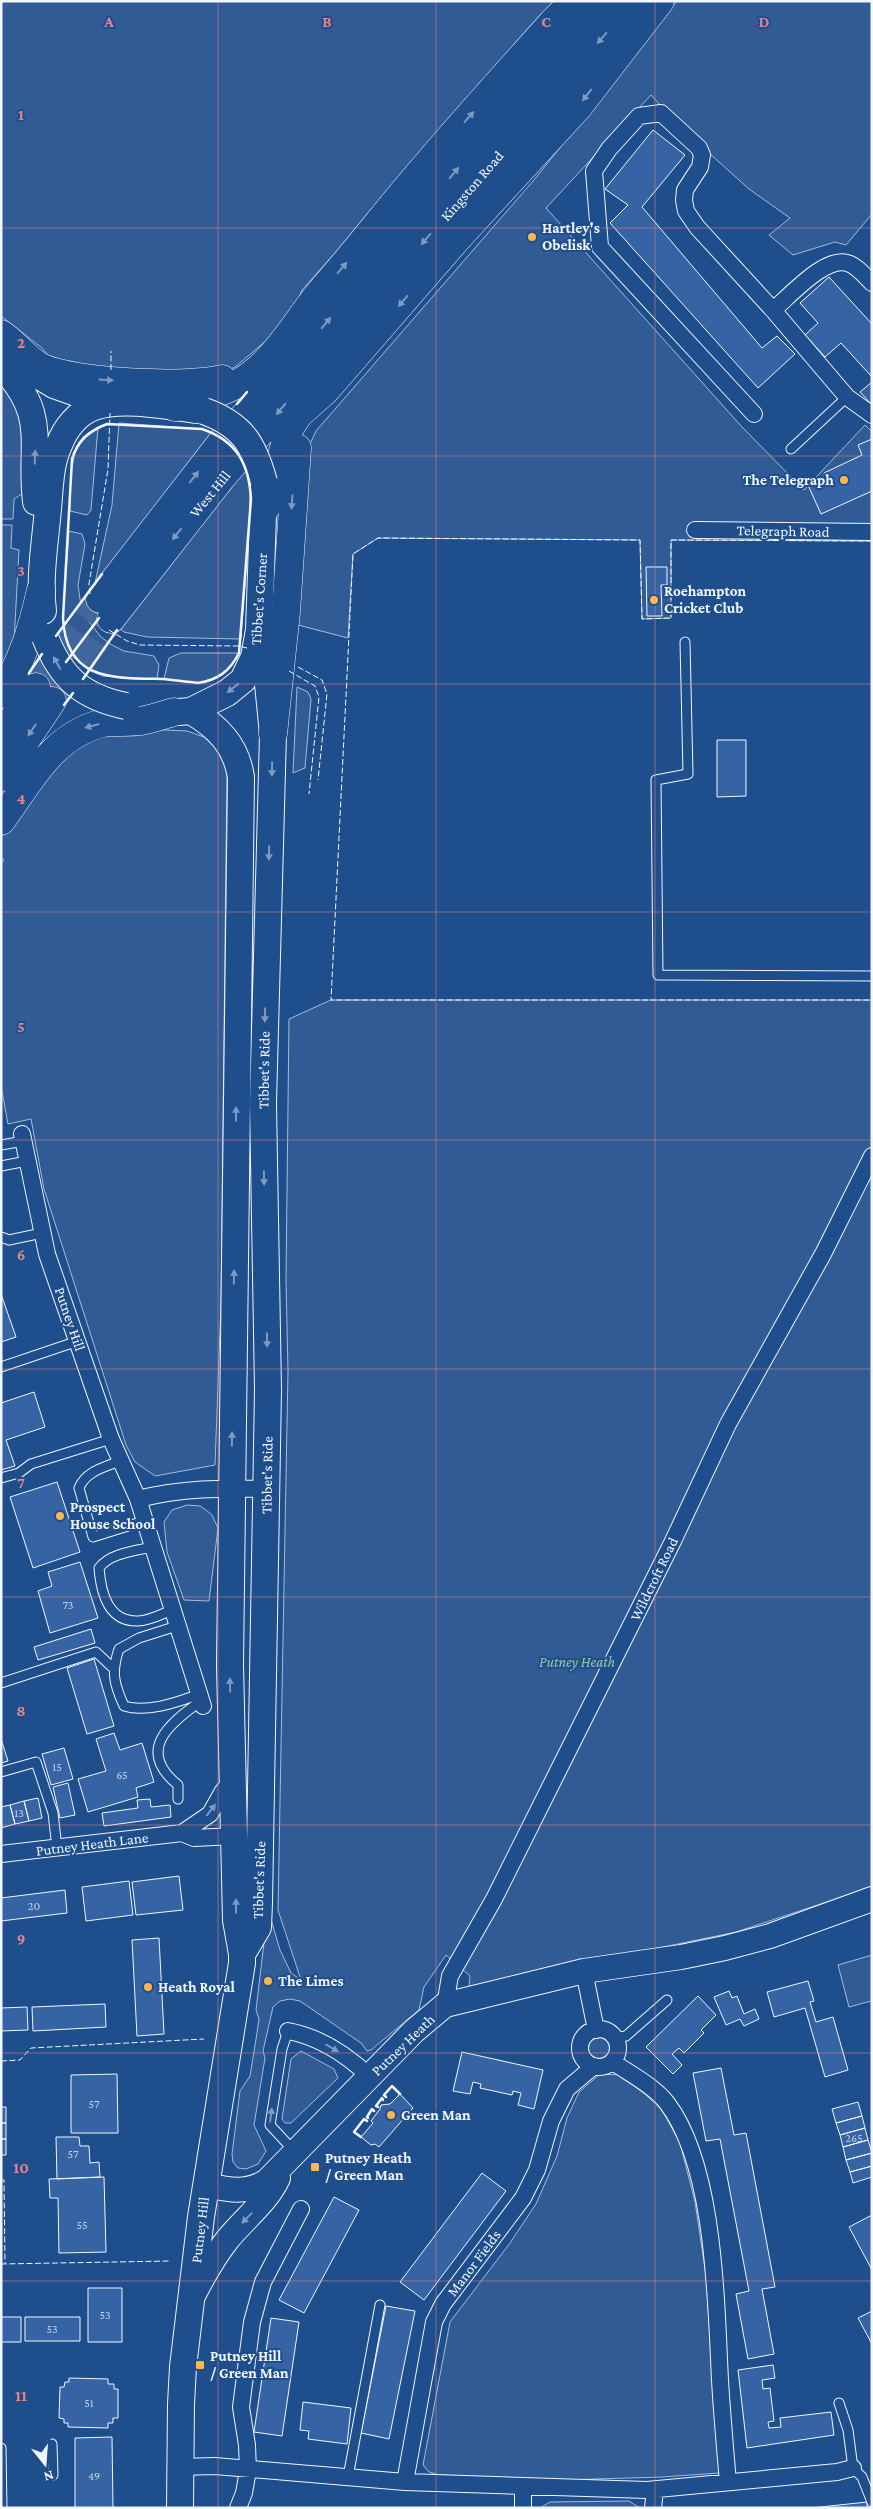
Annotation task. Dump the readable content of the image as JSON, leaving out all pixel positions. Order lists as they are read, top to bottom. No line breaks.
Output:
{"streets":{"highway":["Kingston Road","West Hill"],"main road":["Tibbet's Corner","Tibbet's Ride","Putney Hill"],"street":["Telegraph Road","Wildcroft Road","Putney Heath Lane","Putney Heath","Manor Fields"]},"crossings":[["Kingston Road","West Hill"],["Tibbet's Corner","Tibbet's Ride"],["Tibbet's Ride","Putney Hill"],["Tibbet's Ride","Putney Heath Lane"],["Putney Hill","Putney Heath"],["Wildcroft Road","Putney Heath"]],"parks":["Putney Heath"],"places":{"other":["Hartley's Obelisk","The Telegraph","Roehampton Cricket Club","Prospect House School","The Limes","Heath Royal","Green Man"],"transit":["Putney Heath / Green Man","Putney Hill / Green Man"]},"house_numbers":["73","15","65","13","20","57","265","57","55","53","53","51","49"],"north":"bottom","grid":{"columns":["A","B","C","D"],"rows":["1","2","3","4","5","6","7","8","9","10","11"]}}
